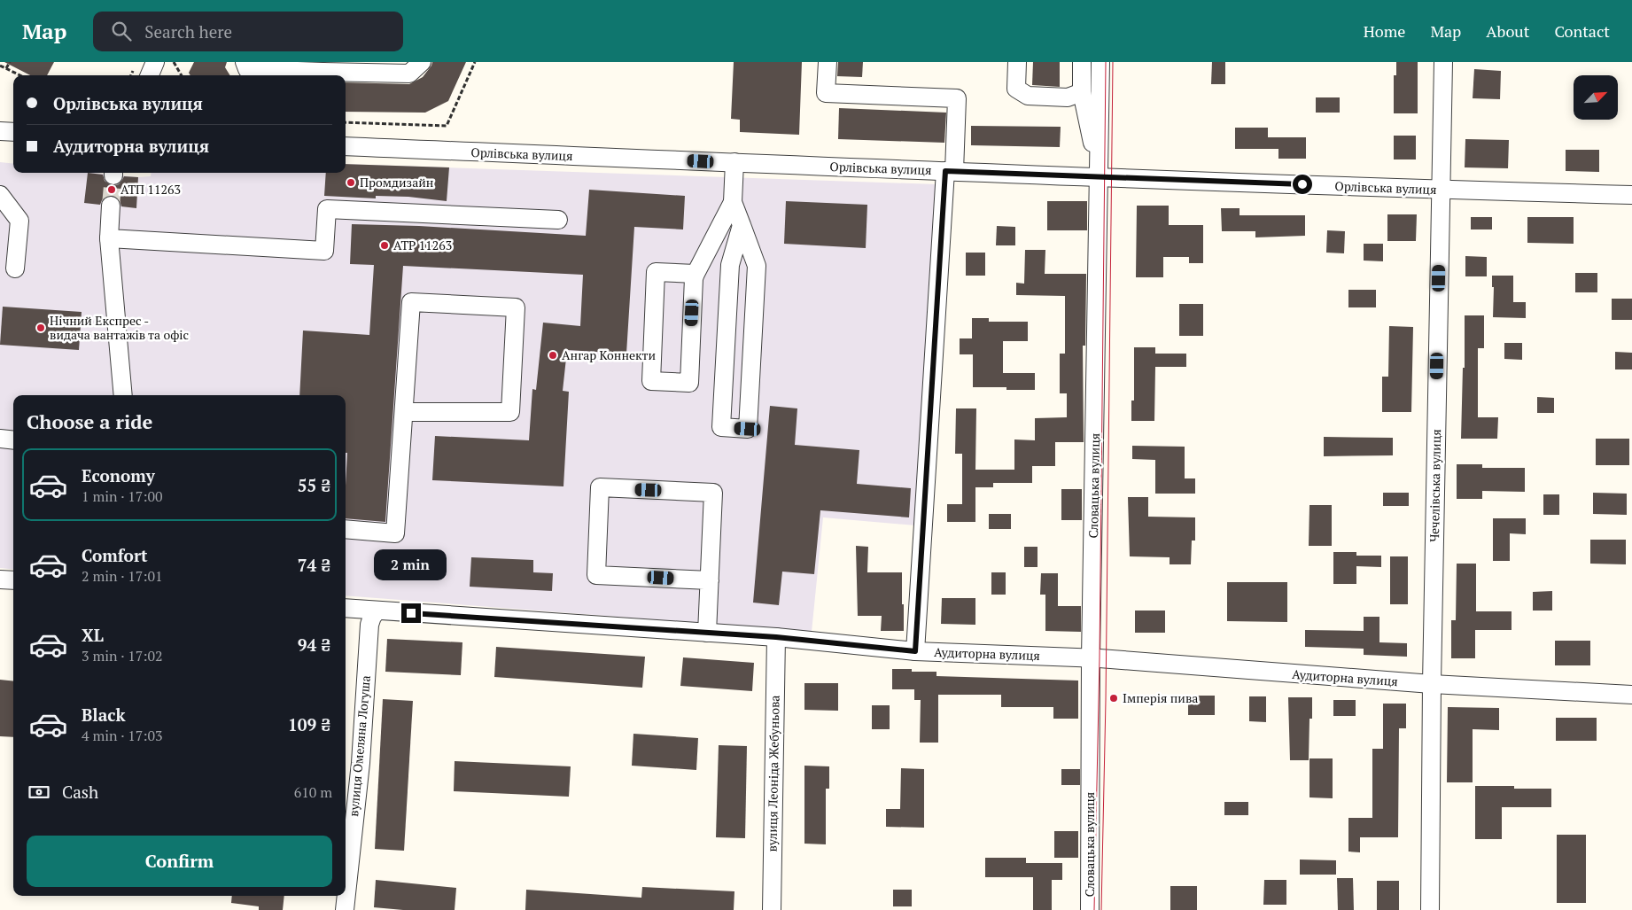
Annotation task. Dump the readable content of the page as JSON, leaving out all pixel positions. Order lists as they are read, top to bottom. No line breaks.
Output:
{"streets":{"street":["Орлівська вулиця","Словацька вулиця","Чечелівська вулиця","Аудиторна вулиця","вулиця Омеляна Логуша","вулиця Леоніда Жебуньова"]},"crossings":[["Орлівська вулиця","Словацька вулиця"],["Орлівська вулиця","Чечелівська вулиця"],["Словацька вулиця","Аудиторна вулиця"],["Чечелівська вулиця","Аудиторна вулиця"],["Аудиторна вулиця","вулиця Омеляна Логуша"],["Аудиторна вулиця","вулиця Леоніда Жебуньова"]],"places":["Промдизайн","АТП 11263","ATP 11263","Нічний Експрес - видача вантажів та офіс","Ангар Коннекти","Імперія пива"],"north":"top right","page":{"header":"Map","search":"Search here","nav":["Home","Map","About","Contact"],"banner":["Орлівська вулиця","Аудиторна вулиця"],"heading":"Choose a ride","list":[{"name":"Economy","note":"1 min · 17:00","value":"55 ₴"},{"name":"Comfort","note":"2 min · 17:01","value":"74 ₴"},{"name":"XL","note":"3 min · 17:02","value":"94 ₴"},{"name":"Black","note":"4 min · 17:03","value":"109 ₴"}],"bubble":"2 min","pay":["Cash","610 m"],"buttons":"Confirm"}}
